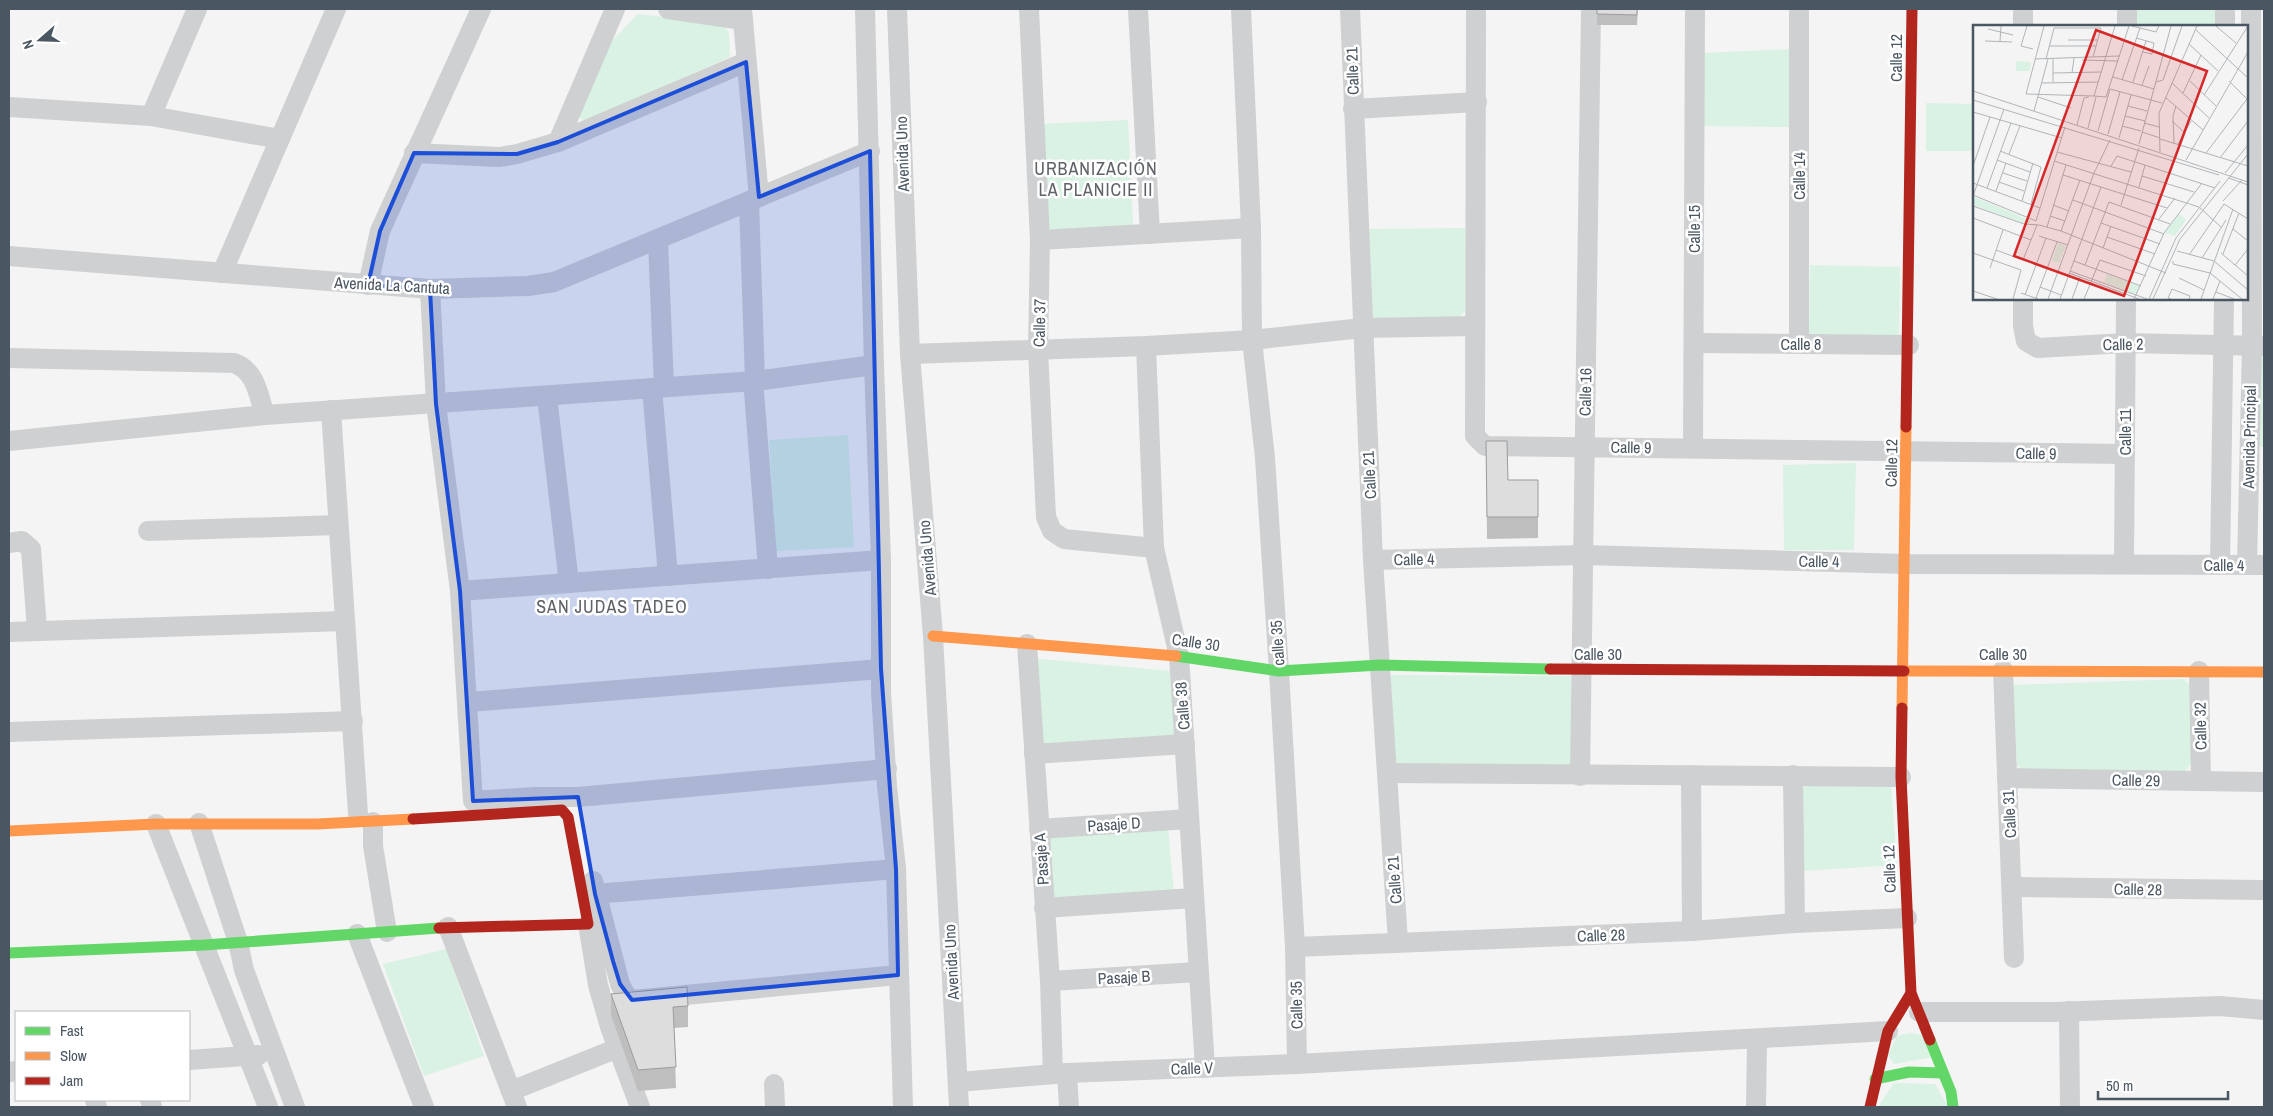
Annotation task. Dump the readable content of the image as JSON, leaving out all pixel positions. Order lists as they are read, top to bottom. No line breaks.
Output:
{"streets":{"street":["Calle 12","Calle 21","Avenida Uno","Calle 14","Calle 15","Avenida La Cantuta","Calle 37","Calle 8","Calle 2","Calle 16","Calle 11","Avenida Principal","Calle 9","Calle 4","Calle 30","calle 35","Calle 38","Calle 32","Calle 29","Calle 31","Pasaje D","Pasaje A","Calle 28","Pasaje B","Calle 35","Calle V"]},"crossings":[["Calle 12","Calle 8"],["Calle 12","Calle 9"],["Calle 12","Calle 4"],["Calle 12","Calle 30"],["Calle 12","Calle 28"],["Calle 21","Calle 4"],["Calle 21","Calle 30"],["Calle 21","Calle 28"],["Avenida Uno","Avenida La Cantuta"],["Avenida Uno","Calle 30"],["Avenida Uno","Calle V"],["Calle 14","Calle 8"],["Calle 15","Calle 8"],["Calle 15","Calle 9"],["Calle 37","Calle 38"],["Calle 2","Calle 11"],["Calle 2","Avenida Principal"],["Calle 16","Calle 9"],["Calle 16","Calle 4"],["Calle 16","Calle 30"],["Calle 11","Calle 9"],["Calle 11","Calle 4"],["Avenida Principal","Calle 4"],["Calle 30","calle 35"],["Calle 30","Calle 38"],["Calle 30","Calle 32"],["Calle 30","Calle 31"],["Calle 30","Pasaje A"],["calle 35","Calle 28"],["calle 35","Calle 35"],["Calle 38","Pasaje D"],["Calle 38","Pasaje B"],["Calle 38","Calle V"],["Calle 32","Calle 29"],["Calle 29","Calle 31"],["Calle 31","Calle 28"],["Pasaje D","Pasaje A"],["Pasaje A","Pasaje B"],["Pasaje A","Calle V"],["Calle 28","Calle 35"],["Calle 35","Calle V"]],"districts":["URBANIZACIÓN LA PLANICIE II","SAN JUDAS TADEO"],"legend":["Fast","Slow","Jam"],"scale_bar":"50 m","north":"left"}
